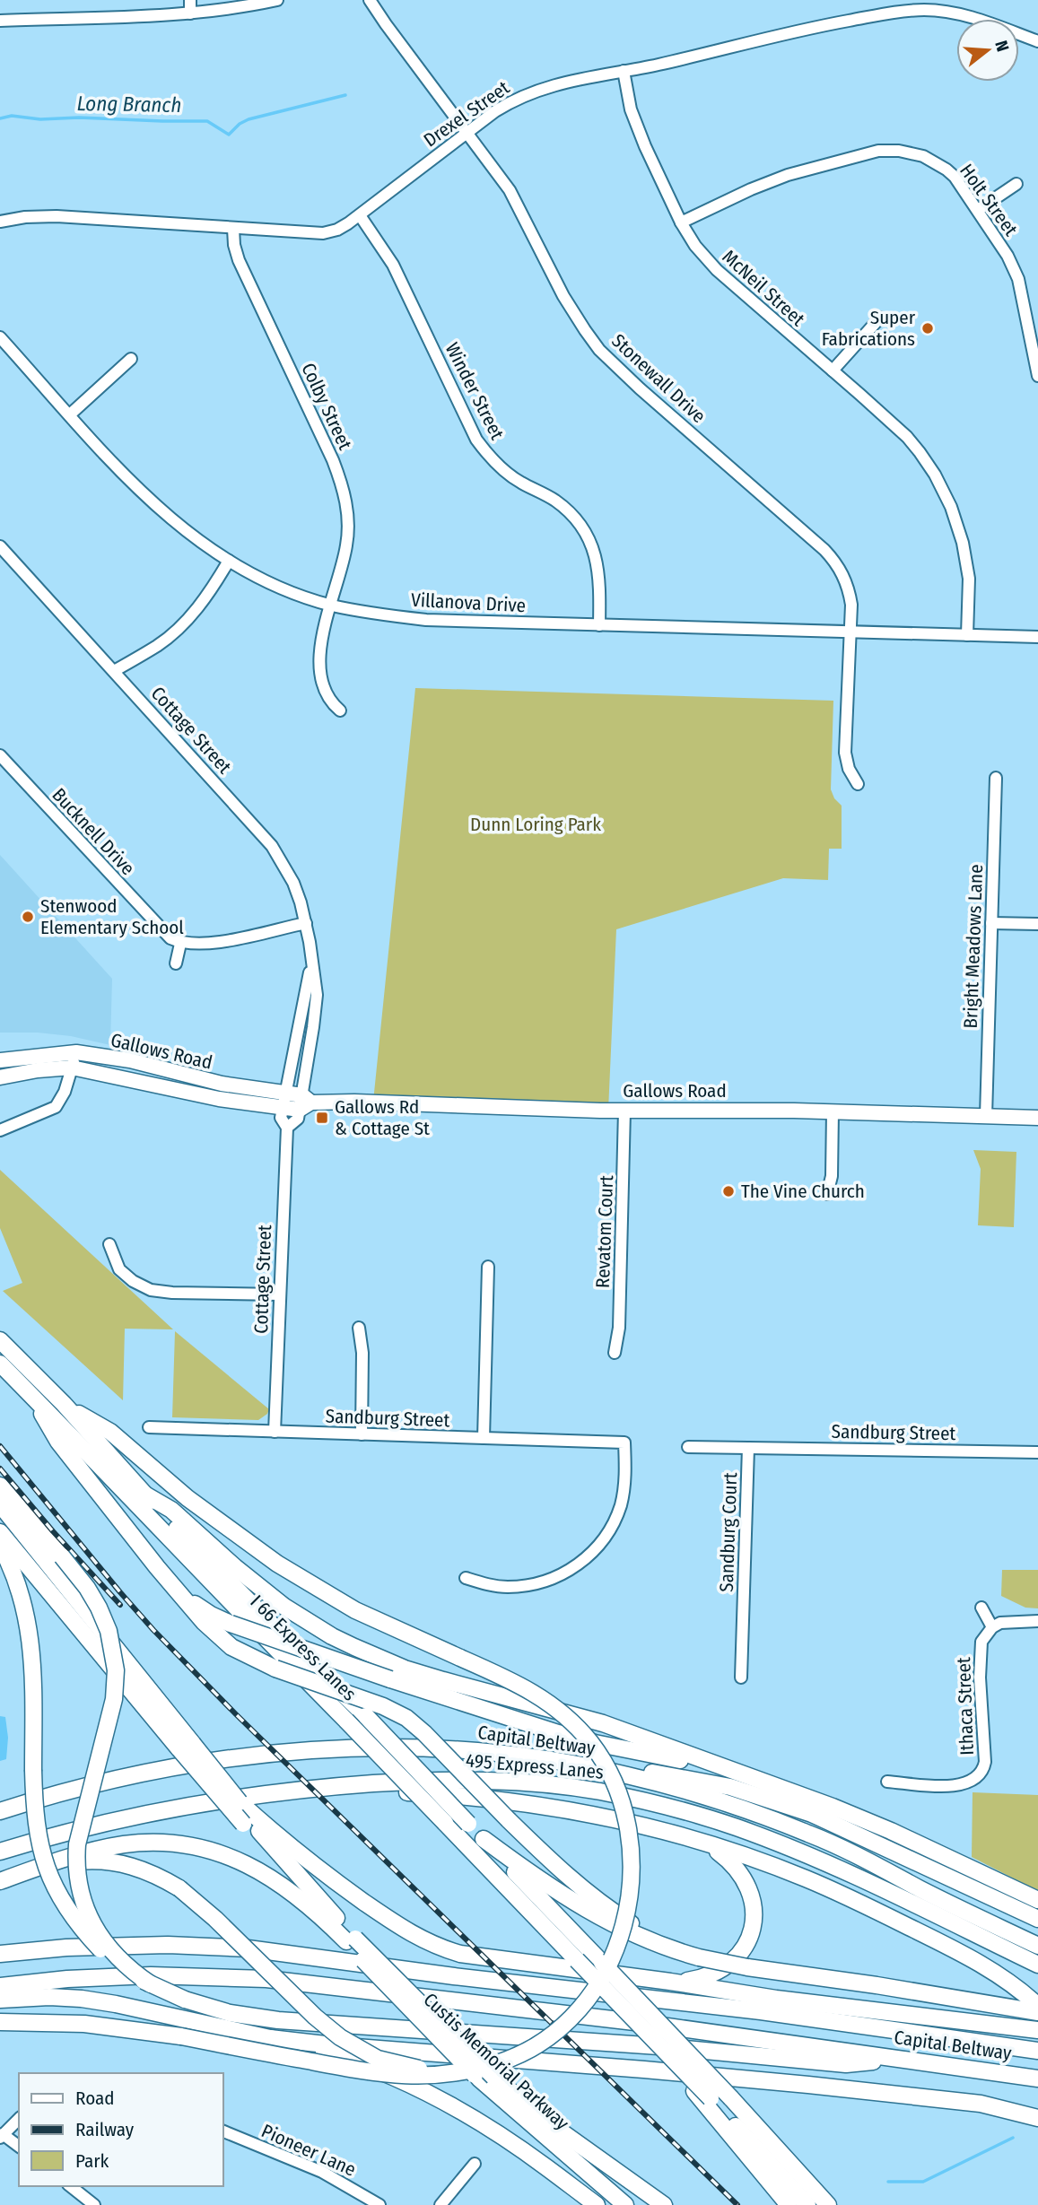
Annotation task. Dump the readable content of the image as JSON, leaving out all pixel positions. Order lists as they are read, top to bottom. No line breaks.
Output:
{"streets":{"highway":["I 66 Express Lanes","Capital Beltway","495 Express Lanes","Custis Memorial Parkway"],"main road":["Gallows Road"],"street":["Drexel Street","Holt Street","McNeil Street","Stonewall Drive","Winder Street","Colby Street","Villanova Drive","Cottage Street","Bucknell Drive","Bright Meadows Lane","Revatom Court","Sandburg Street","Sandburg Court","Ithaca Street","Pioneer Lane"]},"crossings":[["Drexel Street","McNeil Street"],["Drexel Street","Stonewall Drive"],["Drexel Street","Winder Street"],["Drexel Street","Colby Street"],["Holt Street","McNeil Street"],["McNeil Street","Villanova Drive"],["Stonewall Drive","Villanova Drive"],["Winder Street","Villanova Drive"],["Colby Street","Villanova Drive"],["Cottage Street","Gallows Road"],["Cottage Street","Sandburg Street"],["Bright Meadows Lane","Gallows Road"],["Gallows Road","Revatom Court"],["Sandburg Street","Sandburg Court"]],"water":["Long Branch"],"parks":["Dunn Loring Park"],"places":{"other":["Super Fabrications","Stenwood Elementary School","The Vine Church"],"transit":["Gallows Rd & Cottage St"]},"legend":["Road","Railway","Park"],"north":"right"}
